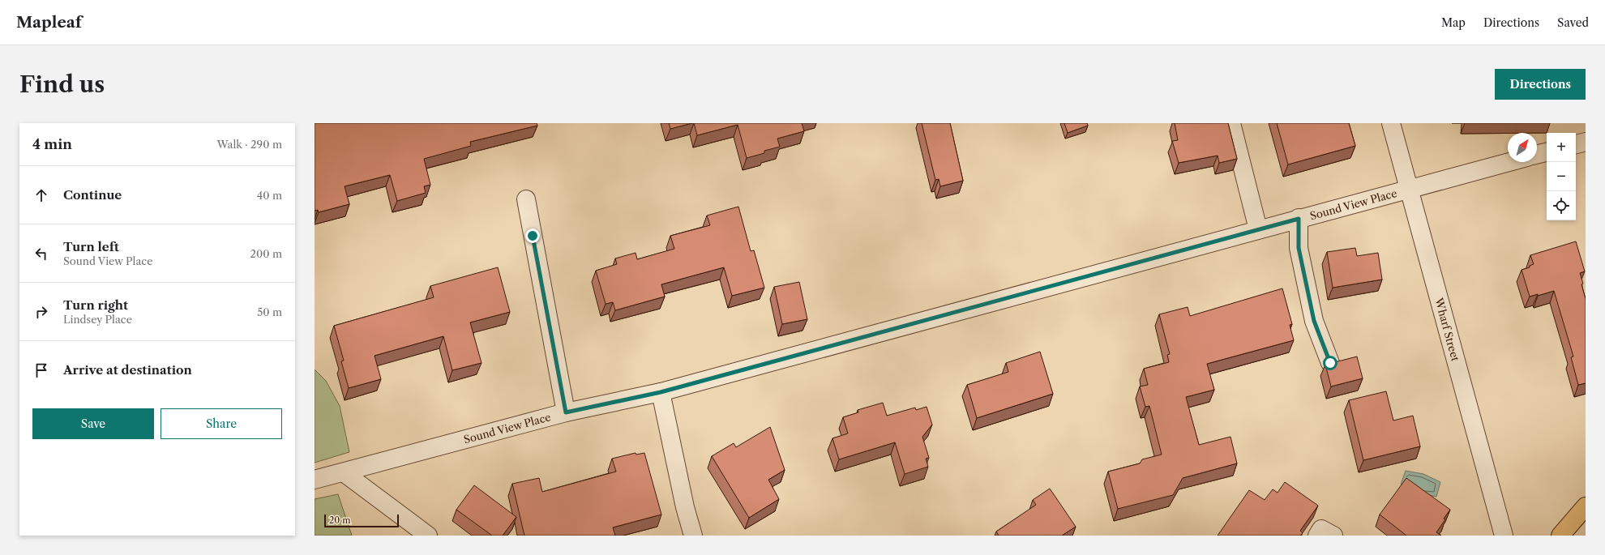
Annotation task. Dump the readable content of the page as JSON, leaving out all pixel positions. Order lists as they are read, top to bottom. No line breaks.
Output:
{"streets":{"street":["Sound View Place","Wharf Street"]},"crossings":[["Sound View Place","Wharf Street"]],"scale_bar":"20 m","north":"top right","page":{"header":"Mapleaf","nav":["Map","Directions","Saved"],"buttons":["Directions",["Save","Share"]],"title":"Find us","heading":["4 min","Walk · 290 m"],"map_buttons":["+","−"],"list":[["Continue","40 m"],["Turn left","Sound View Place","200 m"],["Turn right","Lindsey Place","50 m"],"Arrive at destination"],"scale":"20 m"}}
